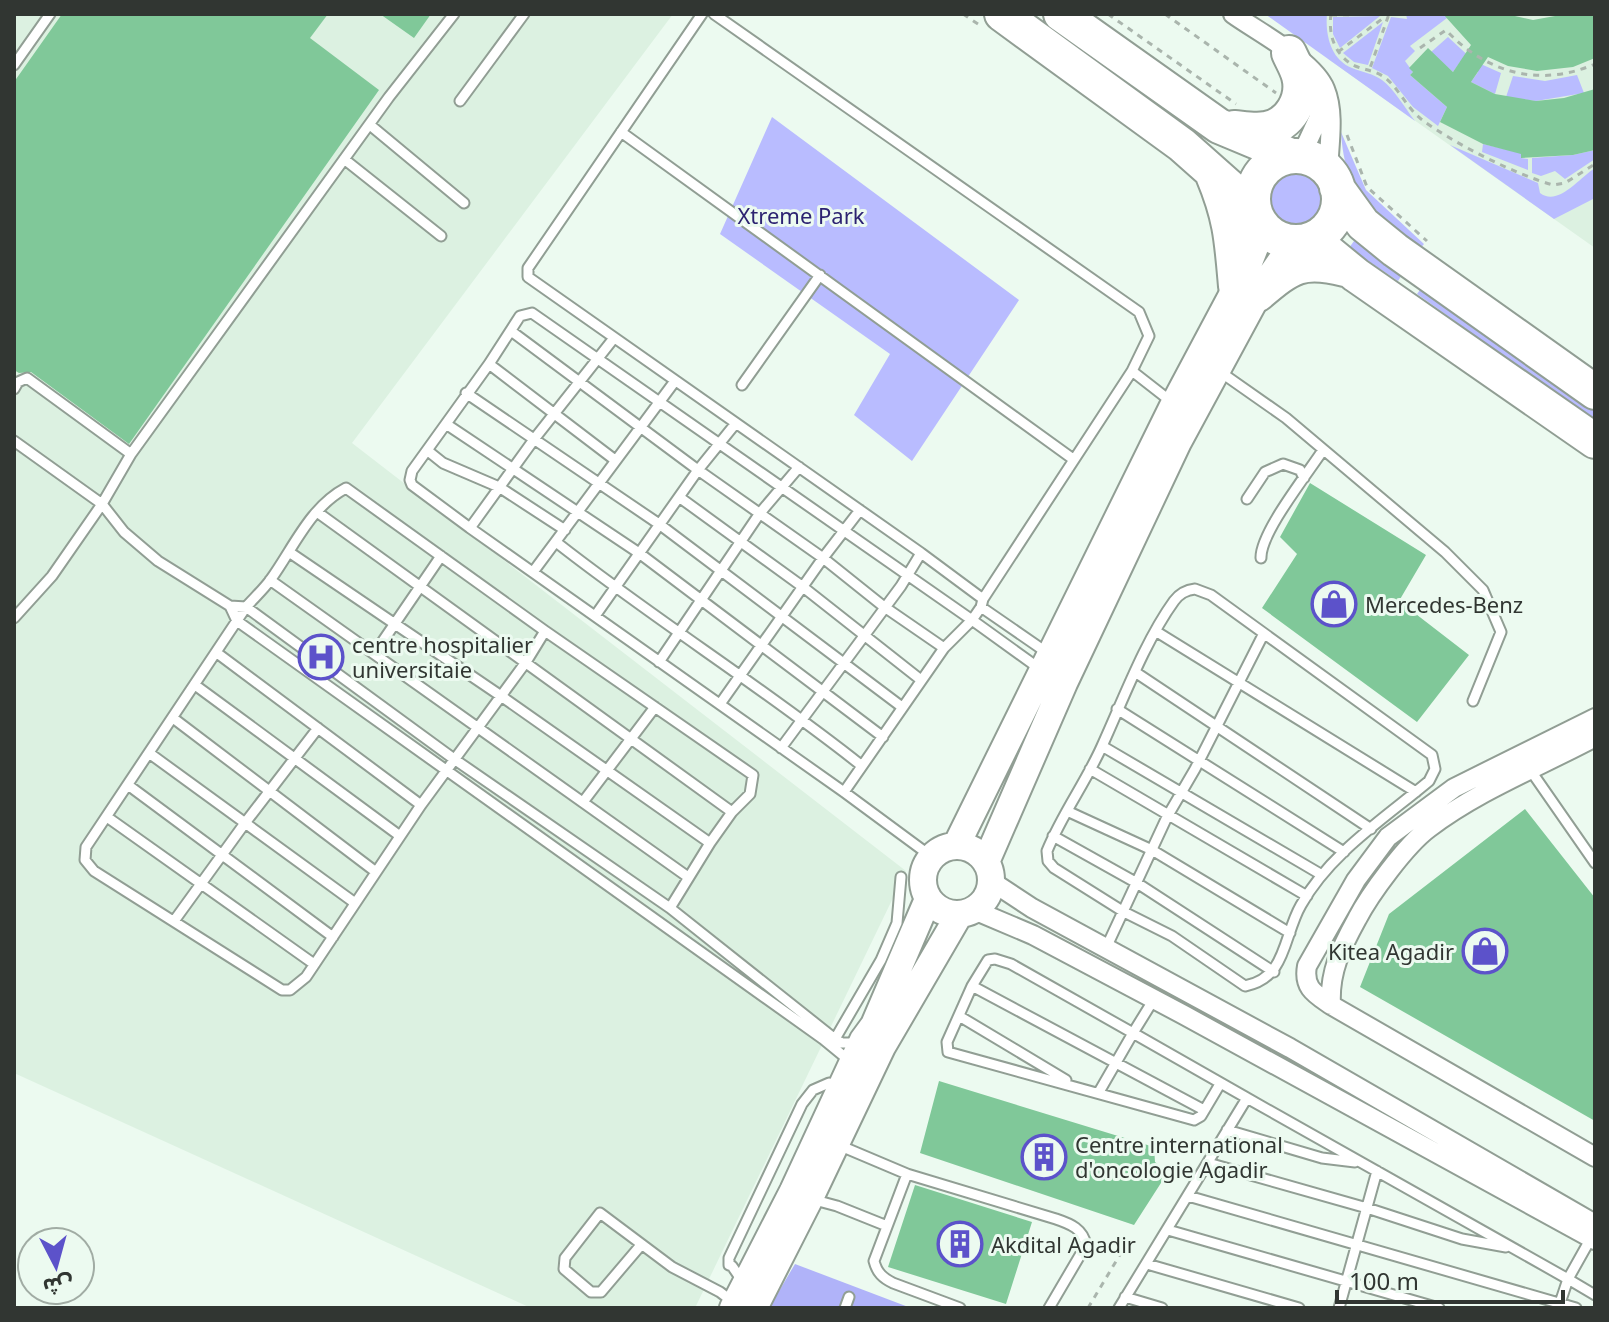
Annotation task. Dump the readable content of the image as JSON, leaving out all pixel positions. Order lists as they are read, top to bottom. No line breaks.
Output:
{"parks":["Xtreme Park"],"places":{"shop":["Mercedes-Benz","Kitea Agadir"],"hospital":["centre hospitalier universitaie"],"building":["Centre international d'oncologie Agadir","Akdital Agadir"]},"scale_bar":"100 m","north":"bottom"}
